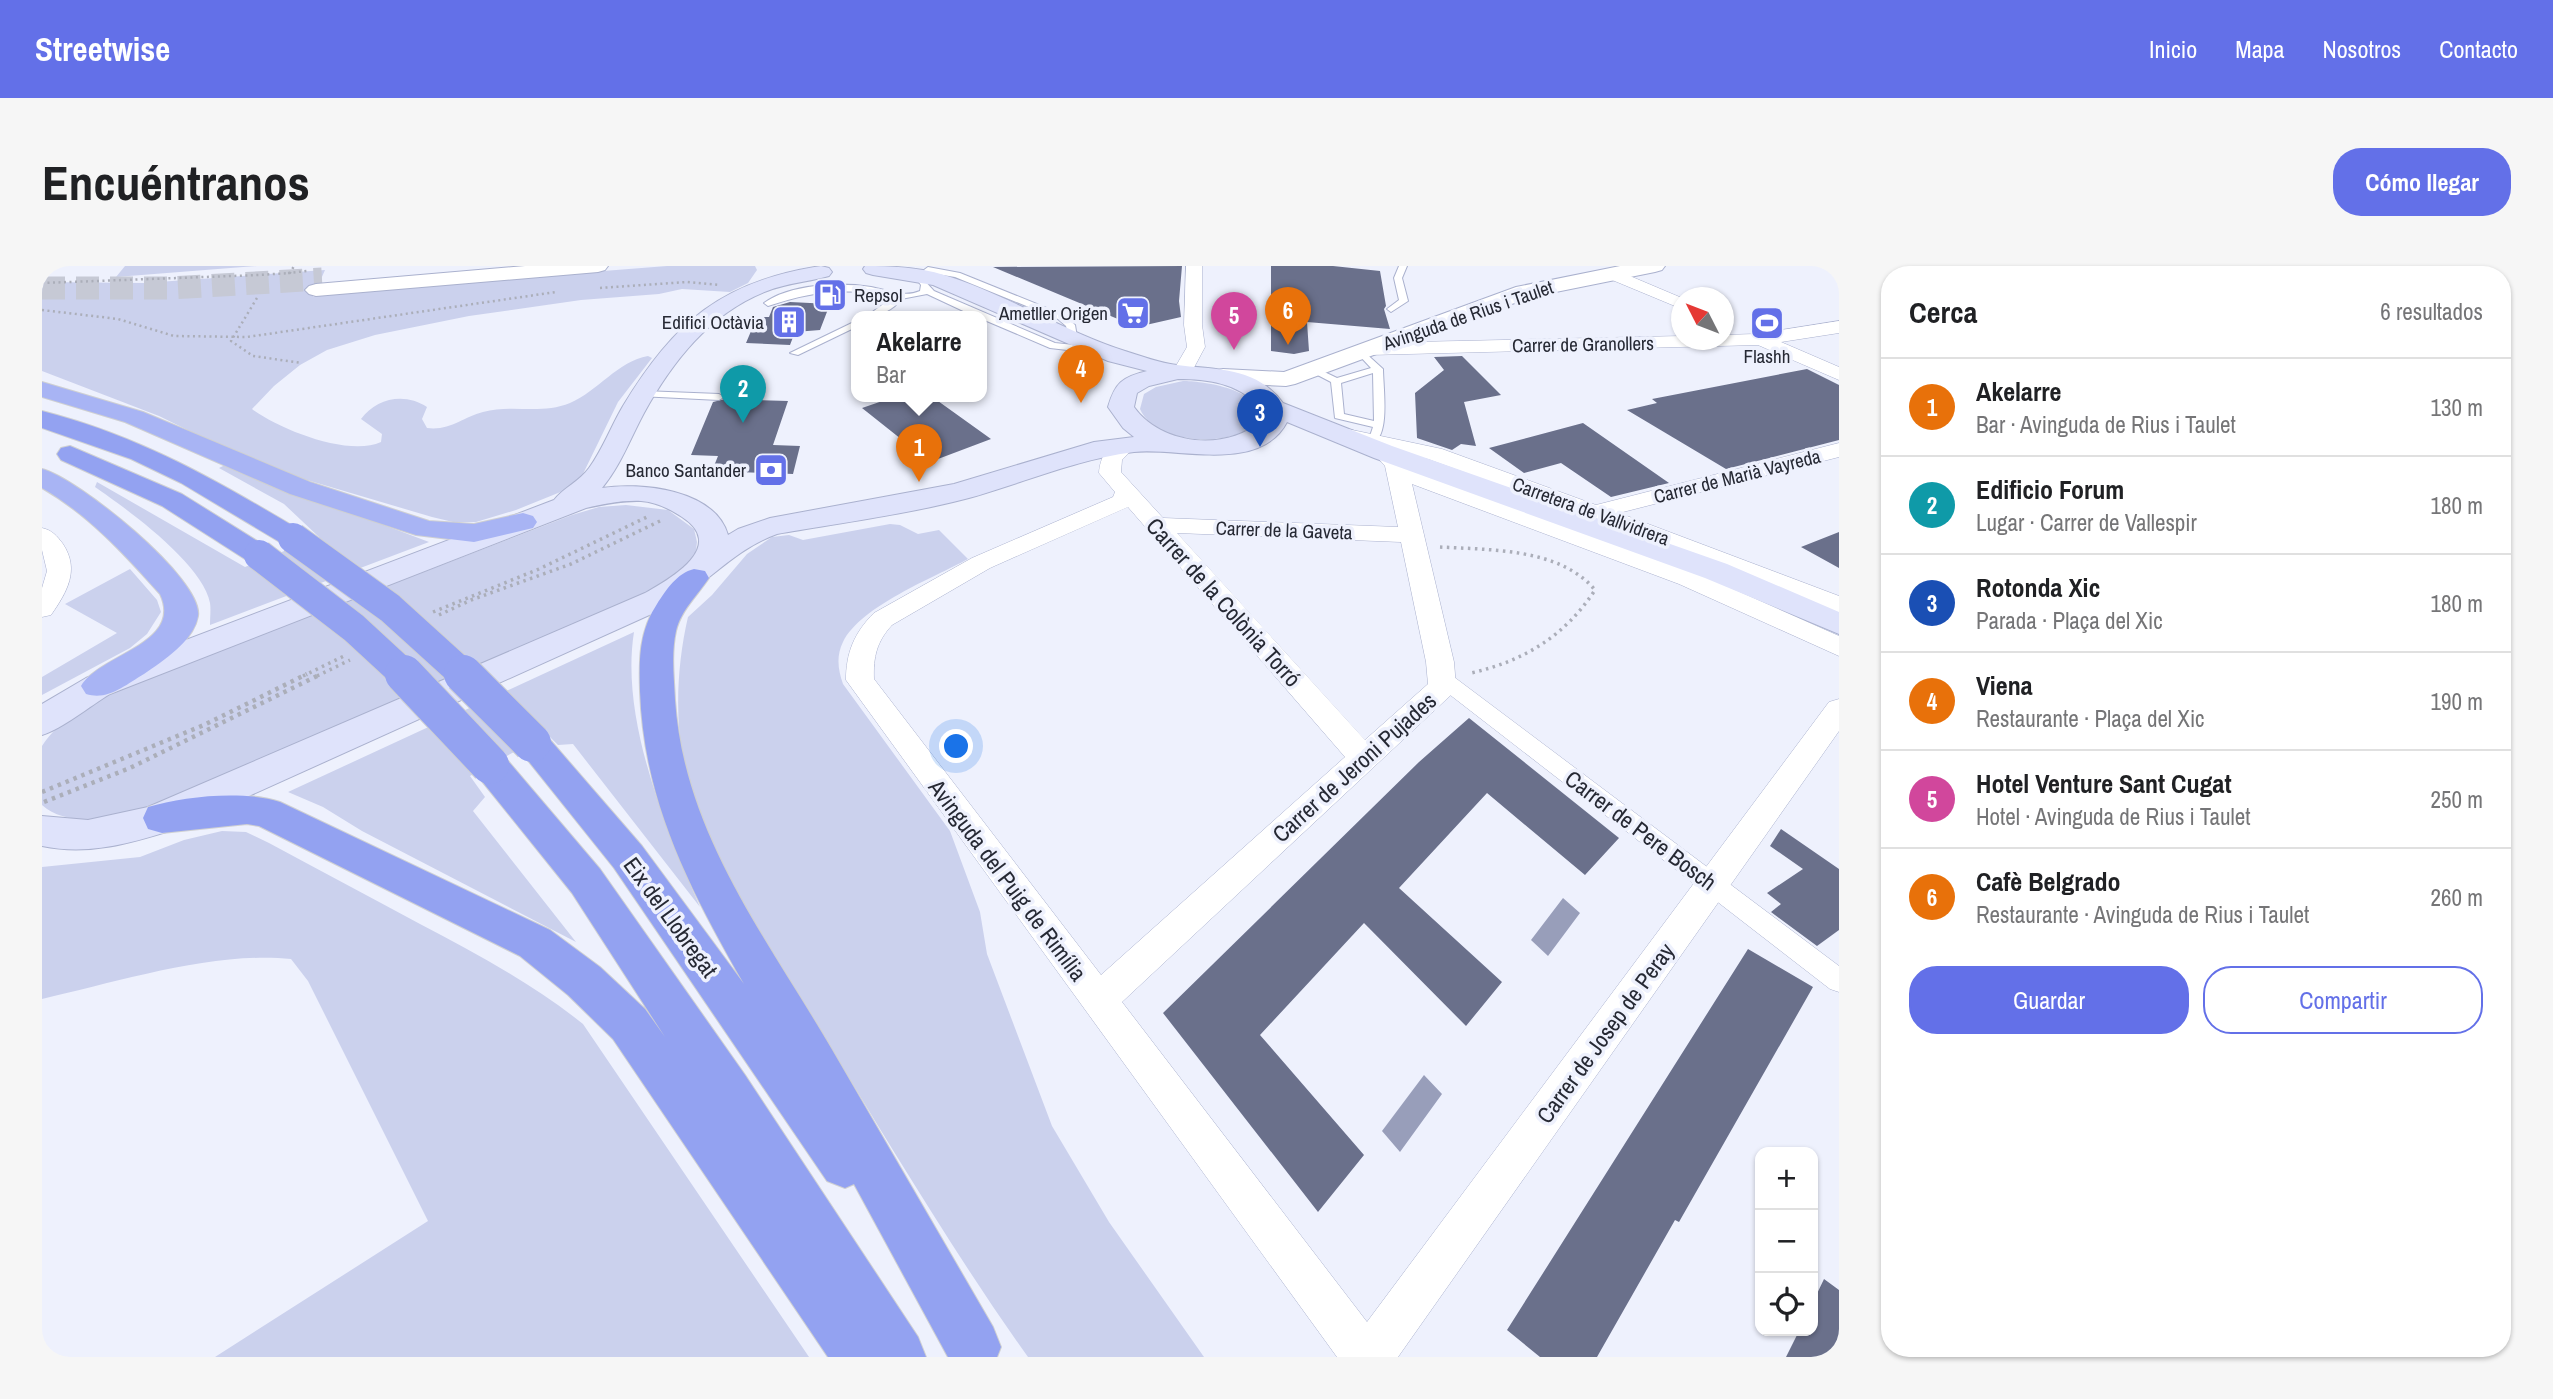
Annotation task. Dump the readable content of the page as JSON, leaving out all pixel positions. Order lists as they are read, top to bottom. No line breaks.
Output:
{"streets":{"highway":["Eix del Llobregat"],"main road":["Carretera de Vallvidrera"],"street":["Avinguda de Rius i Taulet","Carrer de Granollers","Carrer de Marià Vayreda","Carrer de la Gaveta","Carrer de la Colònia Torró","Carrer de Jeroni Pujades","Carrer de Pere Bosch","Avinguda del Puig de Rimília","Carrer de Josep de Peray"]},"crossings":[["Avinguda de Rius i Taulet","Carrer de Granollers"],["Avinguda de Rius i Taulet","Carretera de Vallvidrera"],["Carrer de Marià Vayreda","Carretera de Vallvidrera"],["Carretera de Vallvidrera","Carrer de Jeroni Pujades"],["Carrer de la Gaveta","Carrer de la Colònia Torró"],["Carrer de la Gaveta","Carrer de Jeroni Pujades"],["Carrer de la Colònia Torró","Carrer de Jeroni Pujades"],["Carrer de la Colònia Torró","Avinguda del Puig de Rimília"],["Carrer de Jeroni Pujades","Carrer de Pere Bosch"],["Carrer de Jeroni Pujades","Avinguda del Puig de Rimília"],["Carrer de Pere Bosch","Carrer de Josep de Peray"]],"places":{"fuel station":["Repsol"],"supermarket":["Ametller Origen"],"building":["Edifici Octàvia"],"sports":["Flashh"],"bank":["Banco Santander"]},"north":"top left","page":{"header":"Streetwise","nav":["Inicio","Mapa","Nosotros","Contacto"],"buttons":["Cómo llegar",["Guardar","Compartir"]],"title":"Encuéntranos","heading":["Cerca","6 resultados"],"pins":["6","5","4","2","3","1"],"popup":["Akelarre","Bar"],"list":[{"mark":"1","name":"Akelarre","note":"Bar · Avinguda de Rius i Taulet","value":"130 m"},{"mark":"2","name":"Edificio Forum","note":"Lugar · Carrer de Vallespir","value":"180 m"},{"mark":"3","name":"Rotonda Xic","note":"Parada · Plaça del Xic","value":"180 m"},{"mark":"4","name":"Viena","note":"Restaurante · Plaça del Xic","value":"190 m"},{"mark":"5","name":"Hotel Venture Sant Cugat","note":"Hotel · Avinguda de Rius i Taulet","value":"250 m"},{"mark":"6","name":"Cafè Belgrado","note":"Restaurante · Avinguda de Rius i Taulet","value":"260 m"}],"map_buttons":["+","−"]}}
